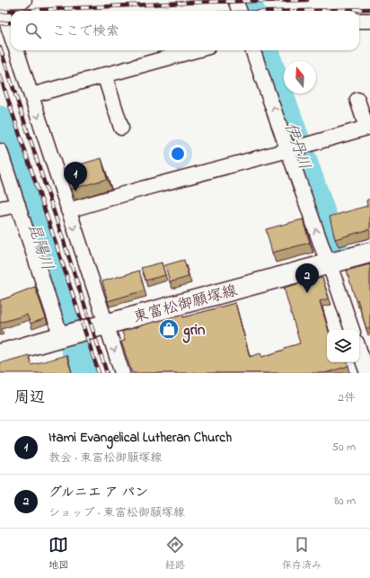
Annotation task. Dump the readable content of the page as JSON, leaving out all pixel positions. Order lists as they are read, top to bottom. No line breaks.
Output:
{"streets":{"main road":["東富松御願塚線"]},"water":["伊丹川","昆陽川"],"places":{"shop":["grin"]},"north":"top","page":{"search":"ここで検索","pins":["1","2"],"heading":["周辺","2件"],"list":[{"mark":"1","name":"Itami Evangelical Lutheran Church","note":"教会 · 東富松御願塚線","value":"50 m"},{"mark":"2","name":"グルニエ ア パン","note":"ショップ · 東富松御願塚線","value":"80 m"}],"nav":["地図","経路","保存済み"]}}
